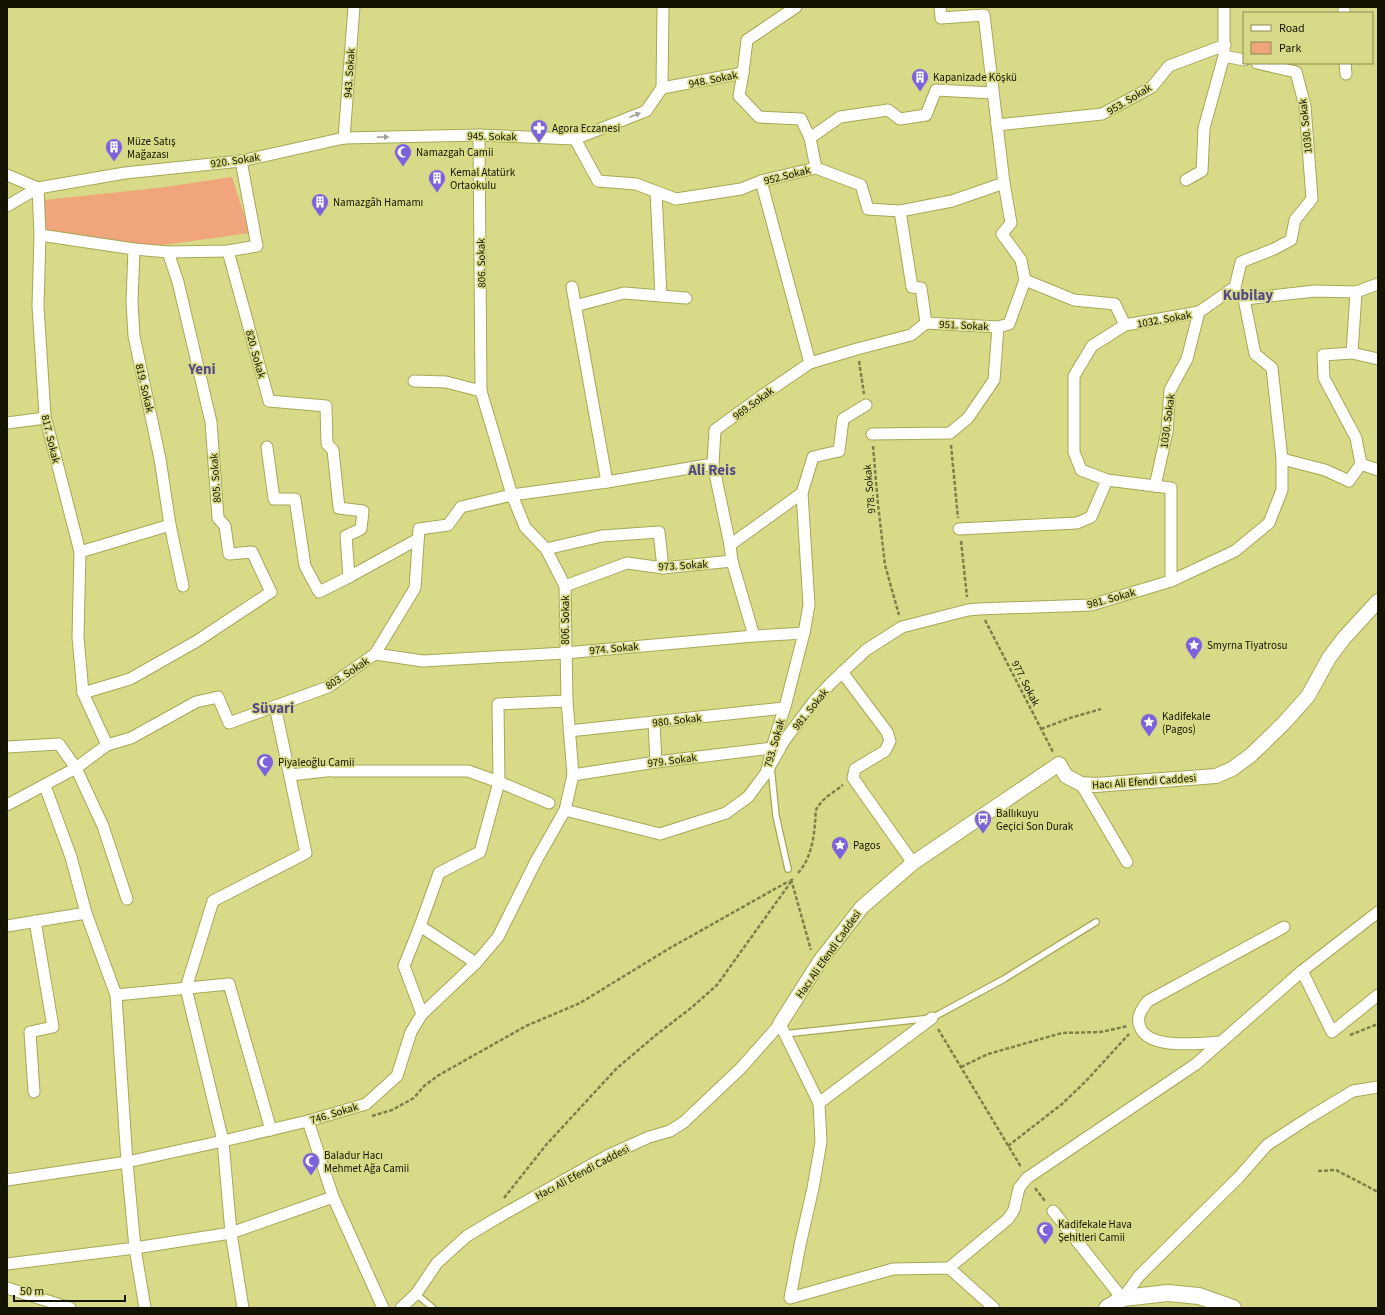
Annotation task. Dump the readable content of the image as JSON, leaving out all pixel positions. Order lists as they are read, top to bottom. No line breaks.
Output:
{"streets":{"street":["943. Sokak","948. Sokak","953. Sokak","1030. Sokak","945. Sokak","920. Sokak","952.Sokak","806. Sokak","1032. Sokak","951. Sokak","820. Sokak","819. Sokak","969.Sokak","817. Sokak","805. Sokak","973. Sokak","981. Sokak","974. Sokak","803. Sokak","980. Sokak","793. Sokak","979. Sokak","Hacı Ali Efendi Caddesi","746. Sokak"],"path":["978. Sokak","977. Sokak"]},"crossings":[["943. Sokak","945. Sokak"],["943. Sokak","920. Sokak"],["948. Sokak","945. Sokak"],["1030. Sokak","1032. Sokak"],["945. Sokak","920. Sokak"],["945. Sokak","952.Sokak"],["945. Sokak","806. Sokak"],["920. Sokak","817. Sokak"],["806. Sokak","973. Sokak"],["806. Sokak","974. Sokak"],["806. Sokak","980. Sokak"],["806. Sokak","793. Sokak"],["806. Sokak","979. Sokak"],["806. Sokak","746. Sokak"],["1032. Sokak","951. Sokak"],["951. Sokak","969.Sokak"],["969.Sokak","973. Sokak"],["969.Sokak","974. Sokak"],["817. Sokak","805. Sokak"],["817. Sokak","803. Sokak"],["978. Sokak","981. Sokak"],["981. Sokak","977. Sokak"],["981. Sokak","793. Sokak"],["974. Sokak","803. Sokak"],["974. Sokak","793. Sokak"],["977. Sokak","Hacı Ali Efendi Caddesi"],["980. Sokak","793. Sokak"],["793. Sokak","979. Sokak"]],"one_way":["945. Sokak"],"districts":["Kubilay","Yeni","Ali Reis","Süvari"],"places":{"building":["Kapanizade Köşkü","Müze Satış Mağazası","Kemal Atatürk Ortaokulu","Namazgâh Hamamı"],"pharmacy":["Agora Eczanesi"],"mosque":["Namazgah Camii","Piyaleoğlu Camii","Baladur Hacı Mehmet Ağa Camii","Kadifekale Hava Şehitleri Camii"],"place":["Smyrna Tiyatrosu","Kadifekale (Pagos)","Pagos"],"bus stop":["Ballıkuyu Geçici Son Durak"]},"legend":["Road","Park"],"scale_bar":"50 m"}
